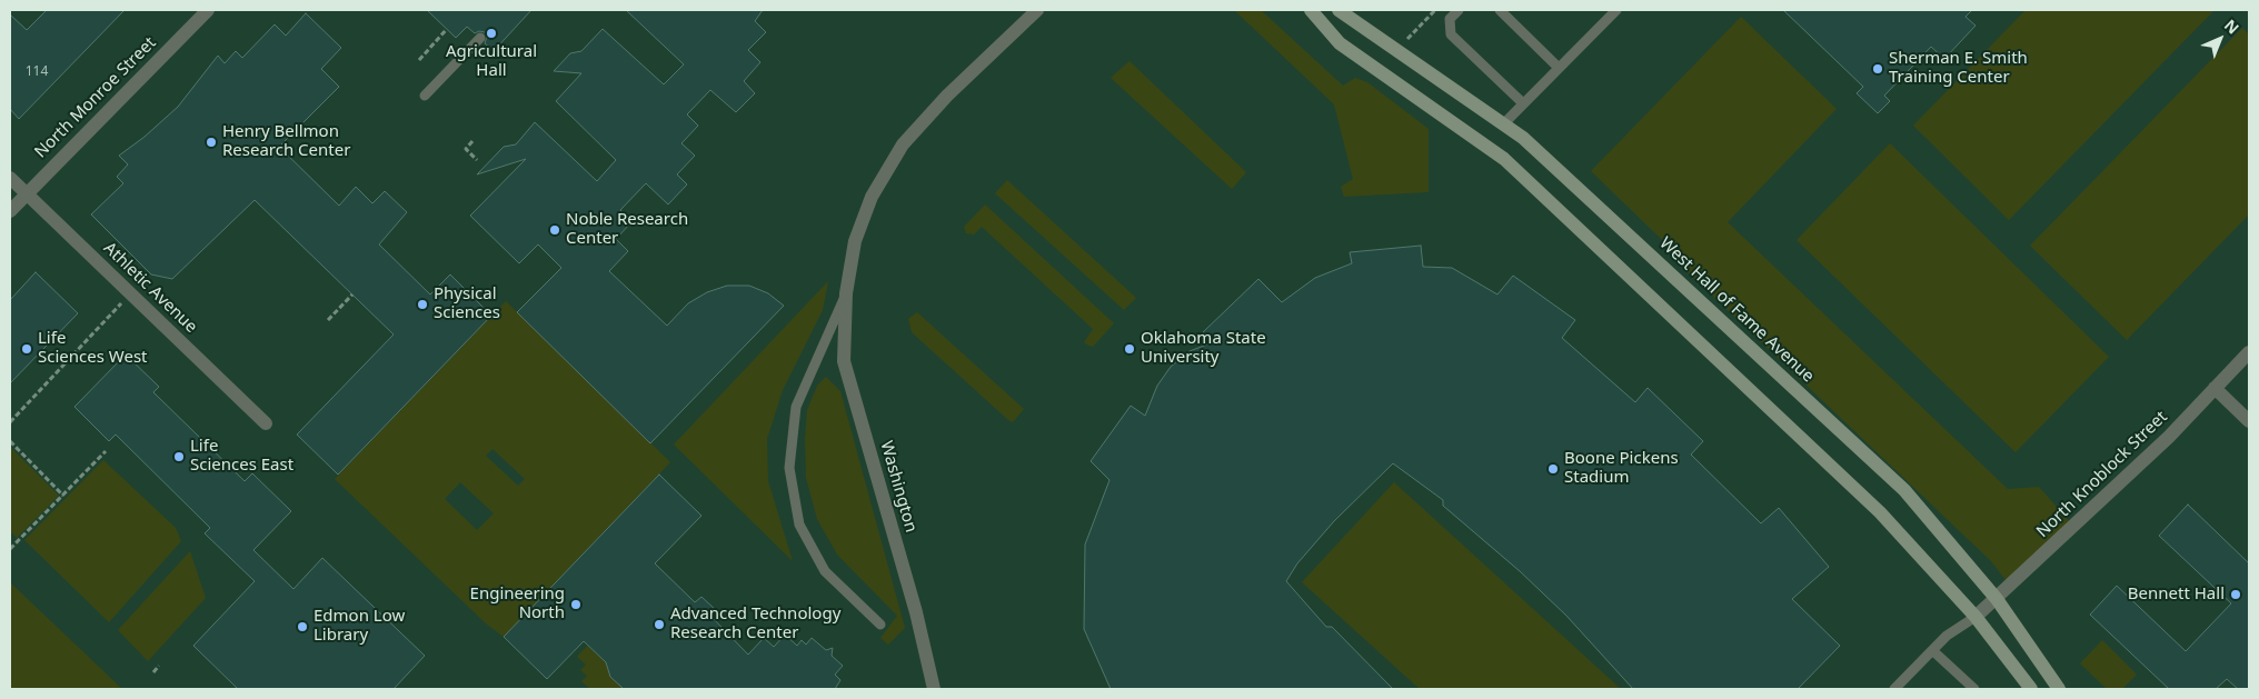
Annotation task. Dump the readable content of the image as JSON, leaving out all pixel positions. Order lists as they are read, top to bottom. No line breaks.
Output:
{"streets":{"main road":["West Hall of Fame Avenue"],"street":["North Monroe Street","Athletic Avenue","North Knoblock Street","Washington"]},"crossings":[["North Monroe Street","Athletic Avenue"],["West Hall of Fame Avenue","North Knoblock Street"]],"places":["Agricultural Hall","Sherman E. Smith Training Center","Henry Bellmon Research Center","Noble Research Center","Physical Sciences","Life Sciences West","Oklahoma State University","Life Sciences East","Boone Pickens Stadium","Bennett Hall","Engineering North","Advanced Technology Research Center","Edmon Low Library"],"house_numbers":["114"],"north":"top right"}
